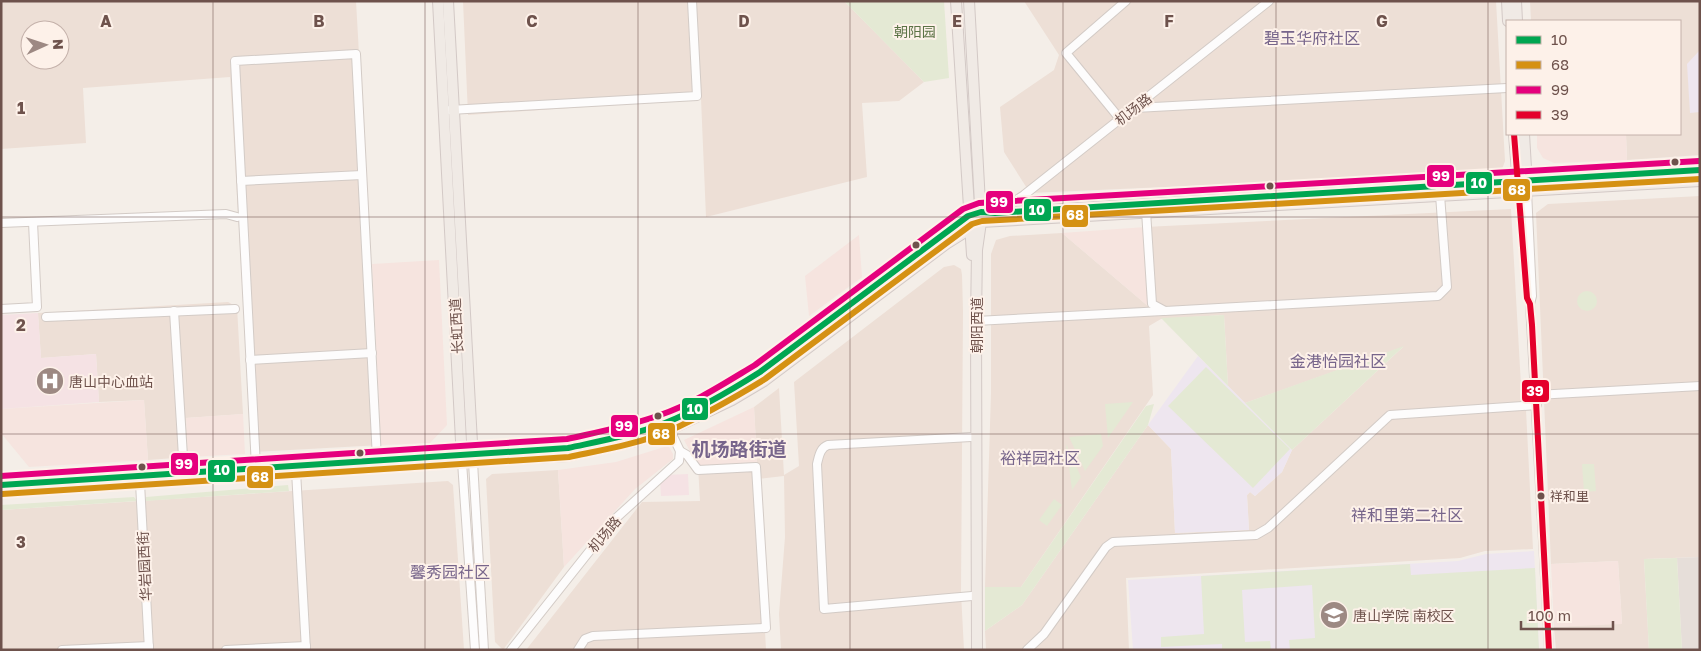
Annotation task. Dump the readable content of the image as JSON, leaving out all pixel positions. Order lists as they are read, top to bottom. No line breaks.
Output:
{"streets":{"main road":["朝阳西道","长虹西道"],"street":["机场路","华岩园西街"]},"districts":["碧玉华府社区","金港怡园社区","机场路街道","裕祥园社区","祥和里第二社区","馨秀园社区"],"parks":["朝阳园"],"places":{"hospital":["唐山中心血站"],"other":["祥和里"],"school or university":["唐山学院 南校区"]},"lines":["transit line 39","transit line 99","transit line 10","transit line 68"],"legend":["10","68","99","39"],"scale_bar":"100 m","north":"right","grid":{"columns":["A","B","C","D","E","F","G"],"rows":["1","2","3"]}}
